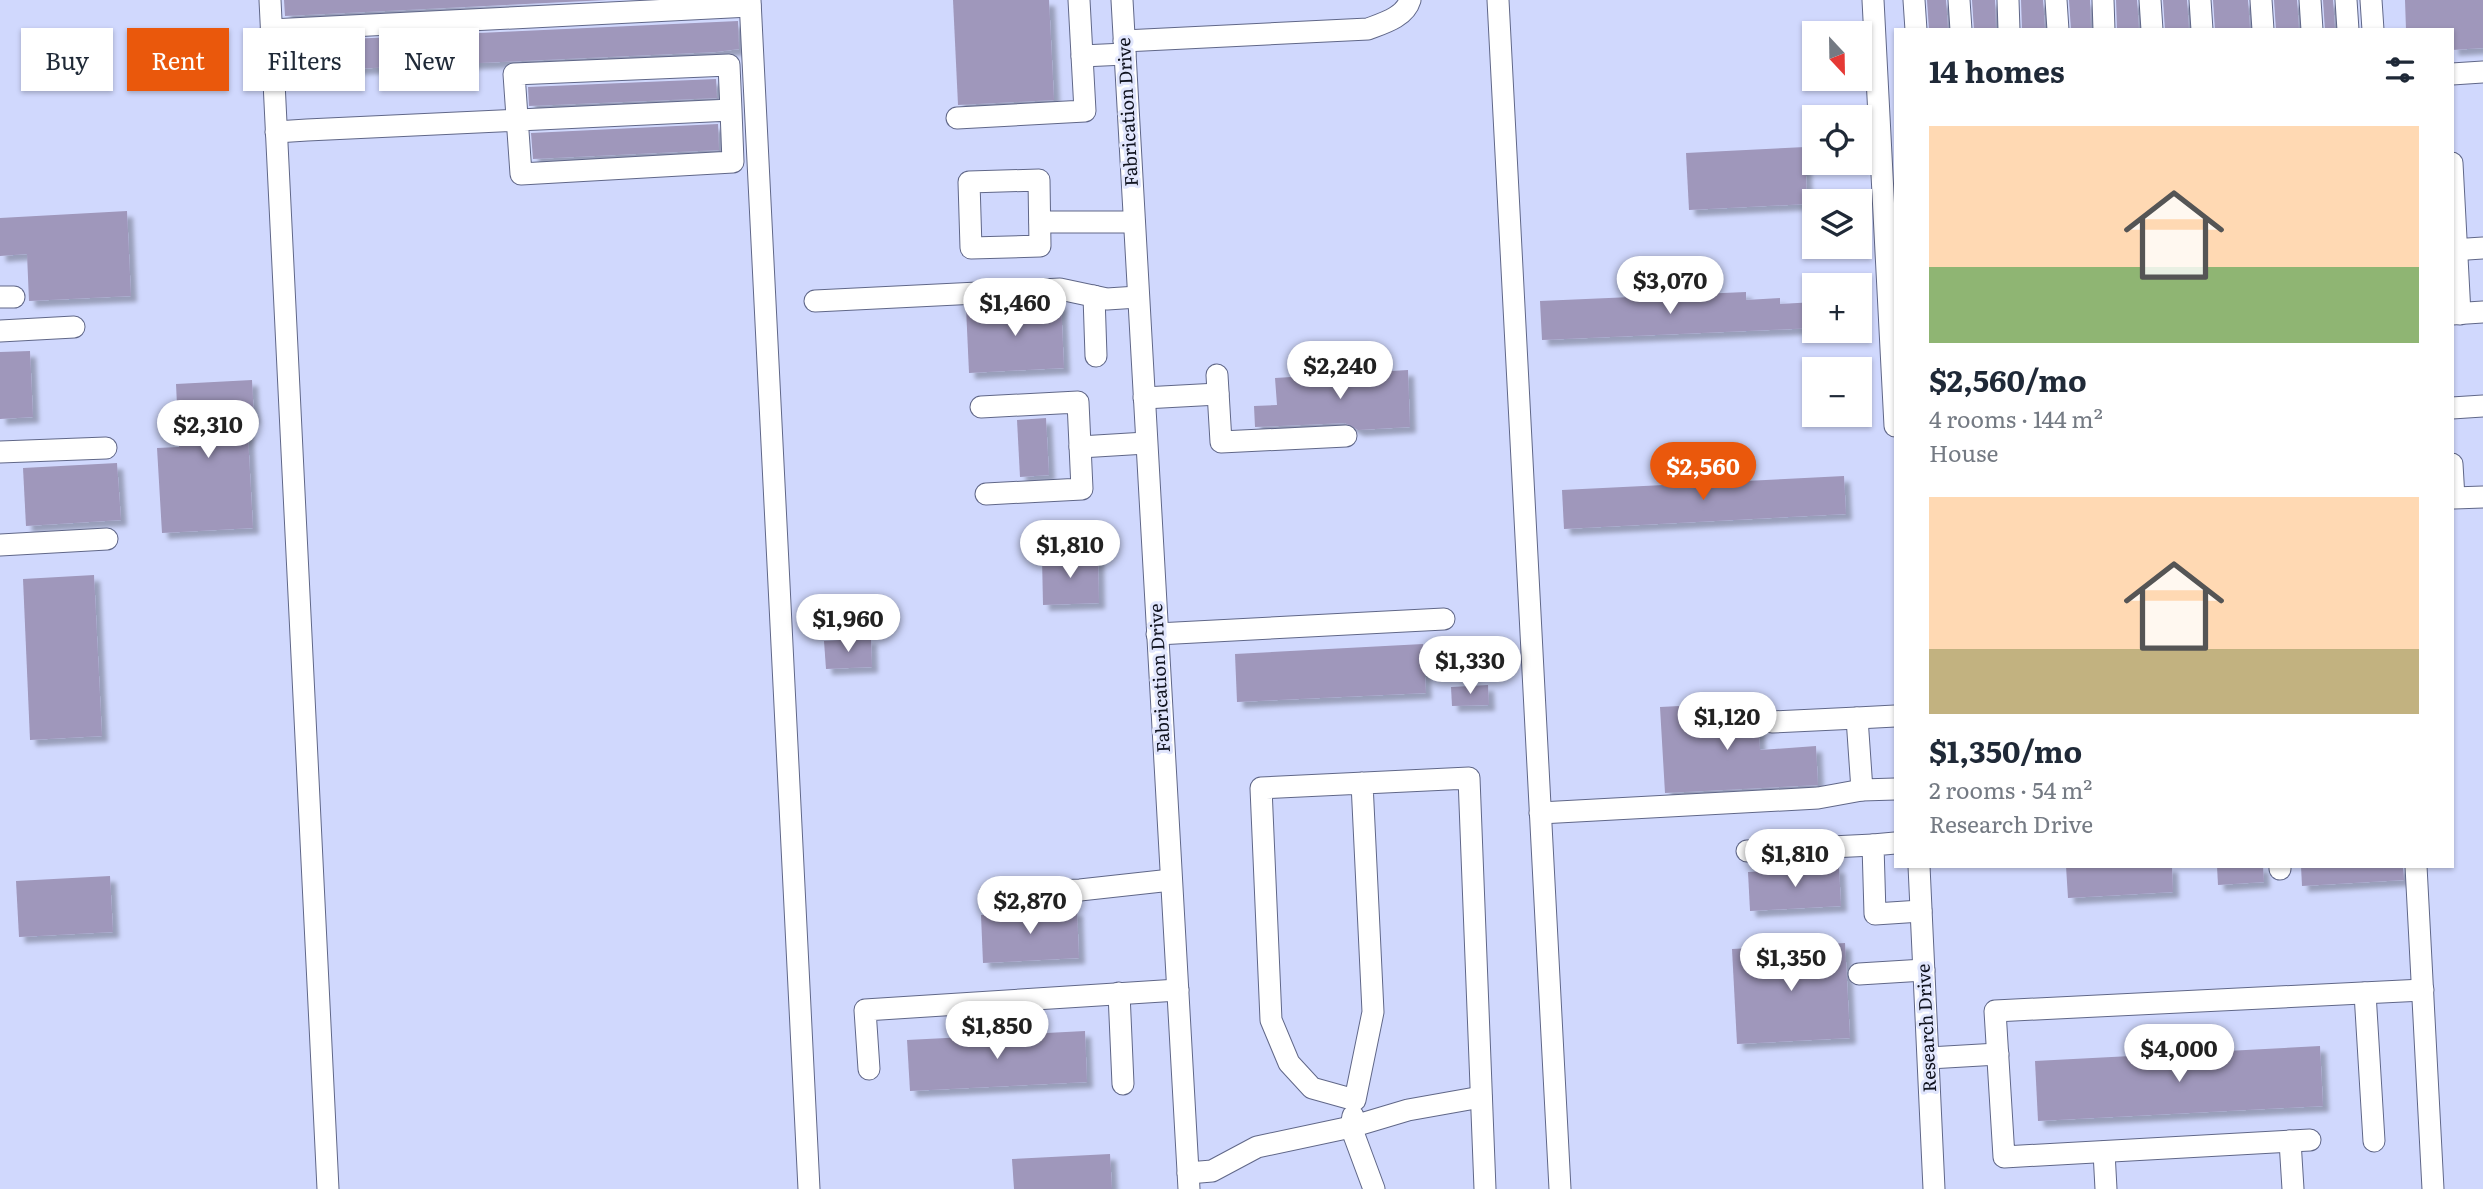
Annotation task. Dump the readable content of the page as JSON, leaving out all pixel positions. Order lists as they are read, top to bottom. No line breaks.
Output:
{"streets":{"street":["Fabrication Drive","Research Drive"]},"north":"bottom","page":{"map_buttons":["+","−"],"chip":["Buy","Rent","Filters","New"],"heading":"14 homes","list":[{"name":"$2,560/mo","note":"4 rooms · 144 m² · House"},{"name":"$1,350/mo","note":"2 rooms · 54 m² · Research Drive"}],"price":["$3,070","$1,460","$2,240","$2,310","$2,560","$1,810","$1,960","$1,330","$1,120","$1,810","$2,870","$1,350","$1,850","$4,000"]}}
